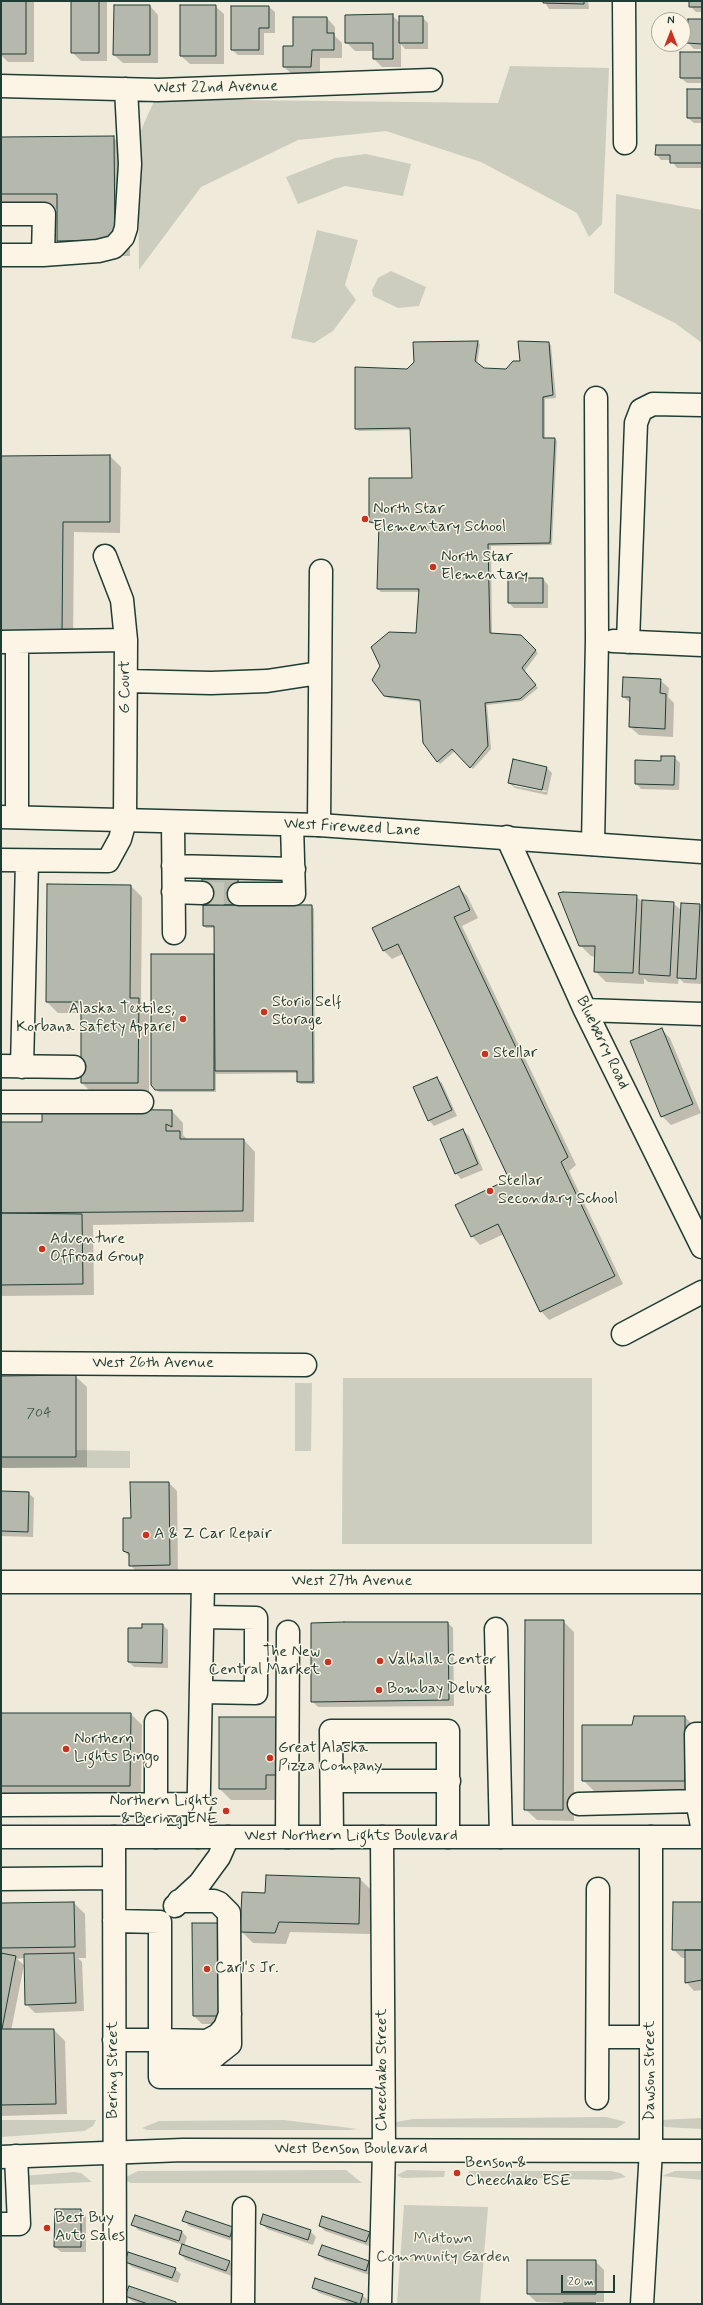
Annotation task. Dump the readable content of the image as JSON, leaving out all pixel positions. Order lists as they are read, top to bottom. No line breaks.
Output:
{"streets":{"street":["West 22nd Avenue","G Court","West Fireweed Lane","Blueberry Road","West 26th Avenue","West 27th Avenue","West Northern Lights Boulevard","Bering Street","Cheechako Street","Dawson Street","West Benson Boulevard"]},"crossings":[["G Court","West Fireweed Lane"],["West Fireweed Lane","Blueberry Road"],["West Northern Lights Boulevard","Bering Street"],["West Northern Lights Boulevard","Cheechako Street"],["West Northern Lights Boulevard","Dawson Street"],["Bering Street","West Benson Boulevard"],["Cheechako Street","West Benson Boulevard"],["Dawson Street","West Benson Boulevard"]],"parks":["Midtown Community Garden"],"places":["North Star Elementary School","North Star Elementary","Storio Self Storage","Alaska Textiles, Korbana Safety Apparel","Stellar","Stellar Secondary School","Adventure Offroad Group","A & Z Car Repair","Valhalla Center","The New Central Market","Bombay Deluxe","Northern Lights Bingo","Great Alaska Pizza Company","Northern Lights & Bering ENE","Carl's Jr.","Benson & Cheechako ESE","Best Buy Auto Sales"],"house_numbers":["704"],"scale_bar":"20 m","north":"top"}
